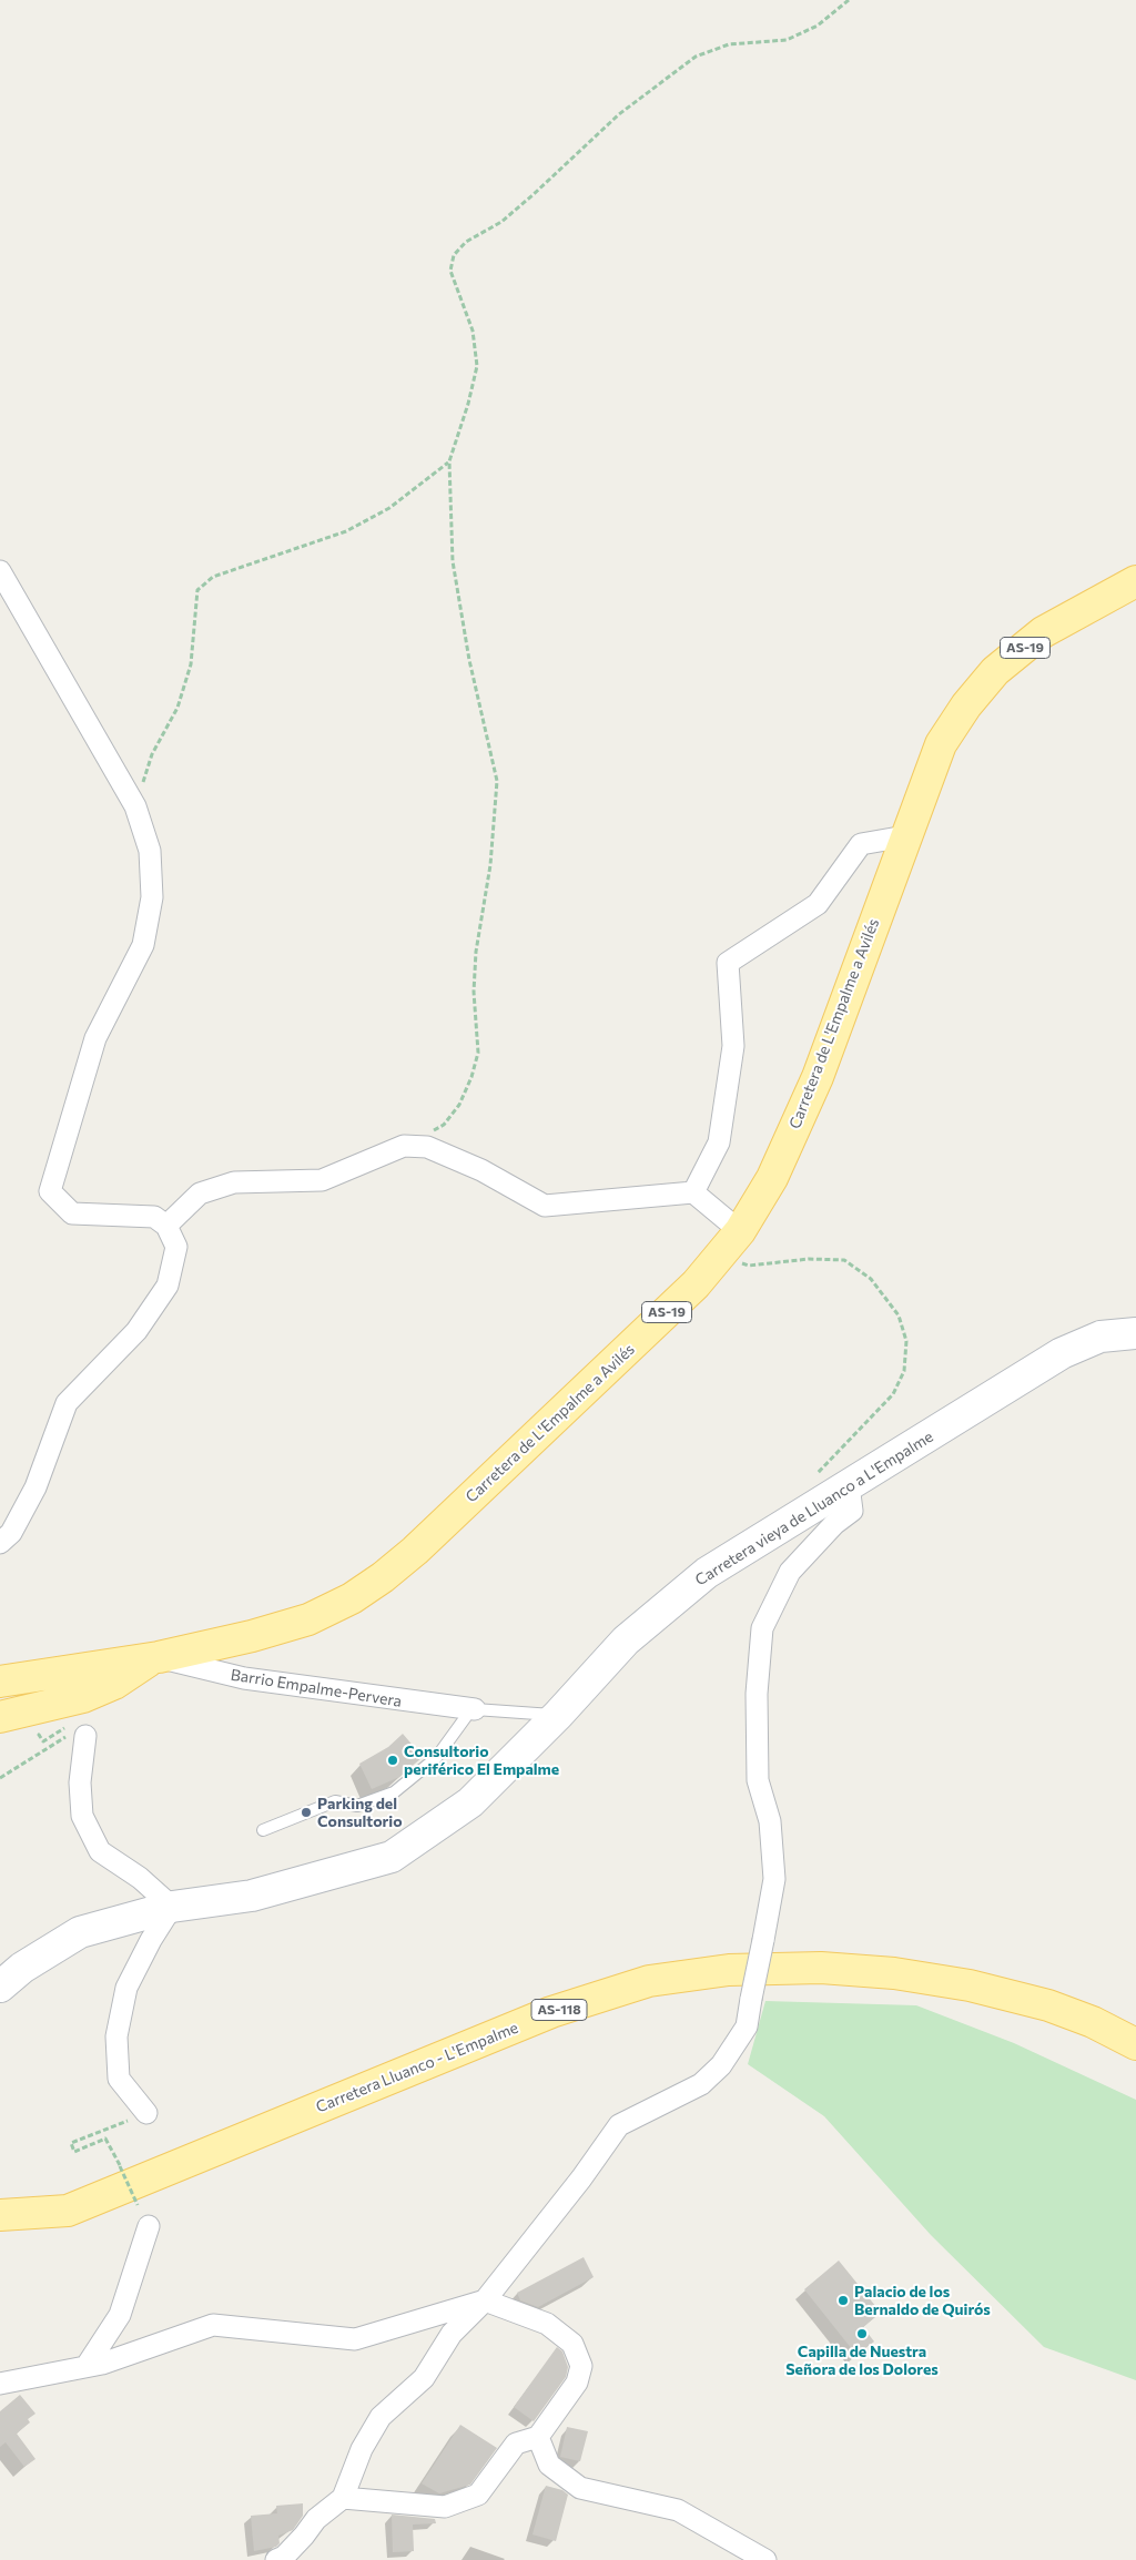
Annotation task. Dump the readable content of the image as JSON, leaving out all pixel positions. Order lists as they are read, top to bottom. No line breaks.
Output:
{"streets":{"main road":["AS-19","Carretera de L'Empalme a Avilés","AS-118","Carretera Lluanco - L'Empalme"],"street":["Carretera vieya de Lluanco a L'Empalme","Barrio Empalme-Pervera"]},"crossings":[["Carretera de L'Empalme a Avilés","Barrio Empalme-Pervera"]],"places":["Consultorio periférico El Empalme","Parking del Consultorio","Palacio de los Bernaldo de Quirós","Capilla de Nuestra Señora de los Dolores"]}
